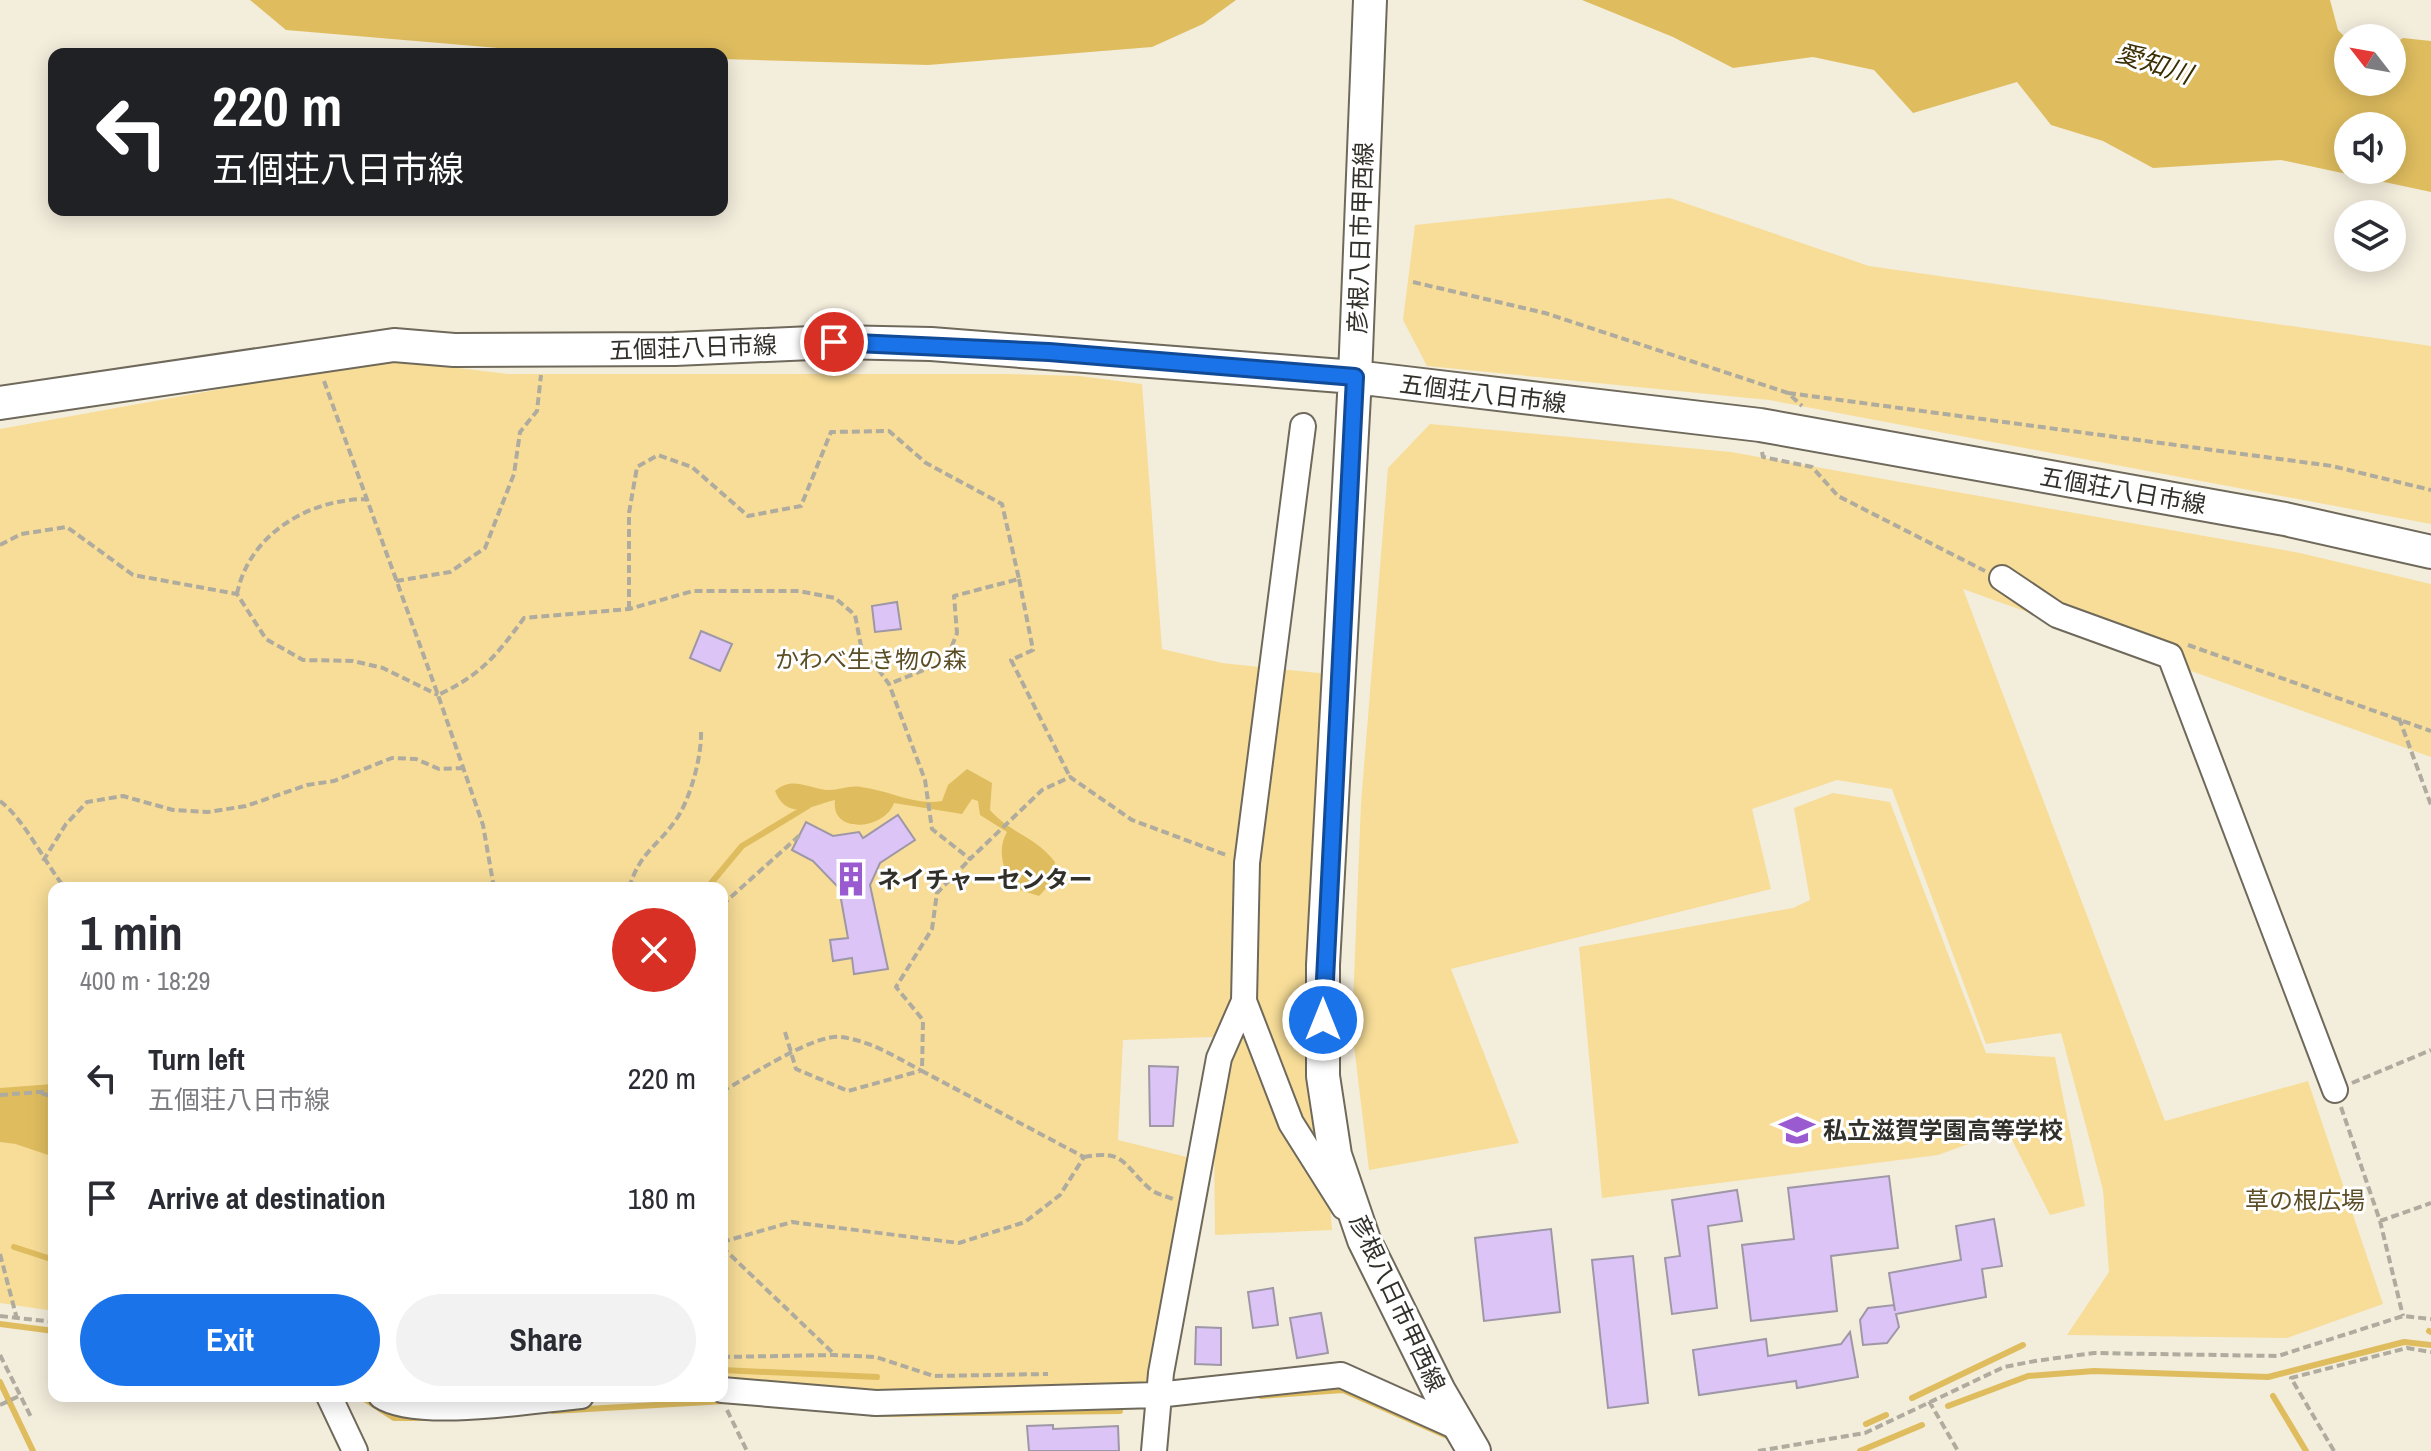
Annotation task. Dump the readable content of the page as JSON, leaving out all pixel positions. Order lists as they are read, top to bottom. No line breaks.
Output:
{"streets":{"main road":["彦根八日市甲西線","五個荘八日市線"]},"crossings":[["彦根八日市甲西線","五個荘八日市線"]],"water":["愛知川"],"parks":["かわべ生き物の森","草の根広場"],"places":{"building":["ネイチャーセンター"],"school or university":["私立滋賀学園高等学校"]},"north":"top left","page":{"turn":["220 m","五個荘八日市線"],"heading":["1 min","400 m · 18:29"],"list":[{"name":"Turn left","note":"五個荘八日市線","value":"220 m"},{"name":"Arrive at destination","value":"180 m"}],"buttons":["Exit","Share"]}}
